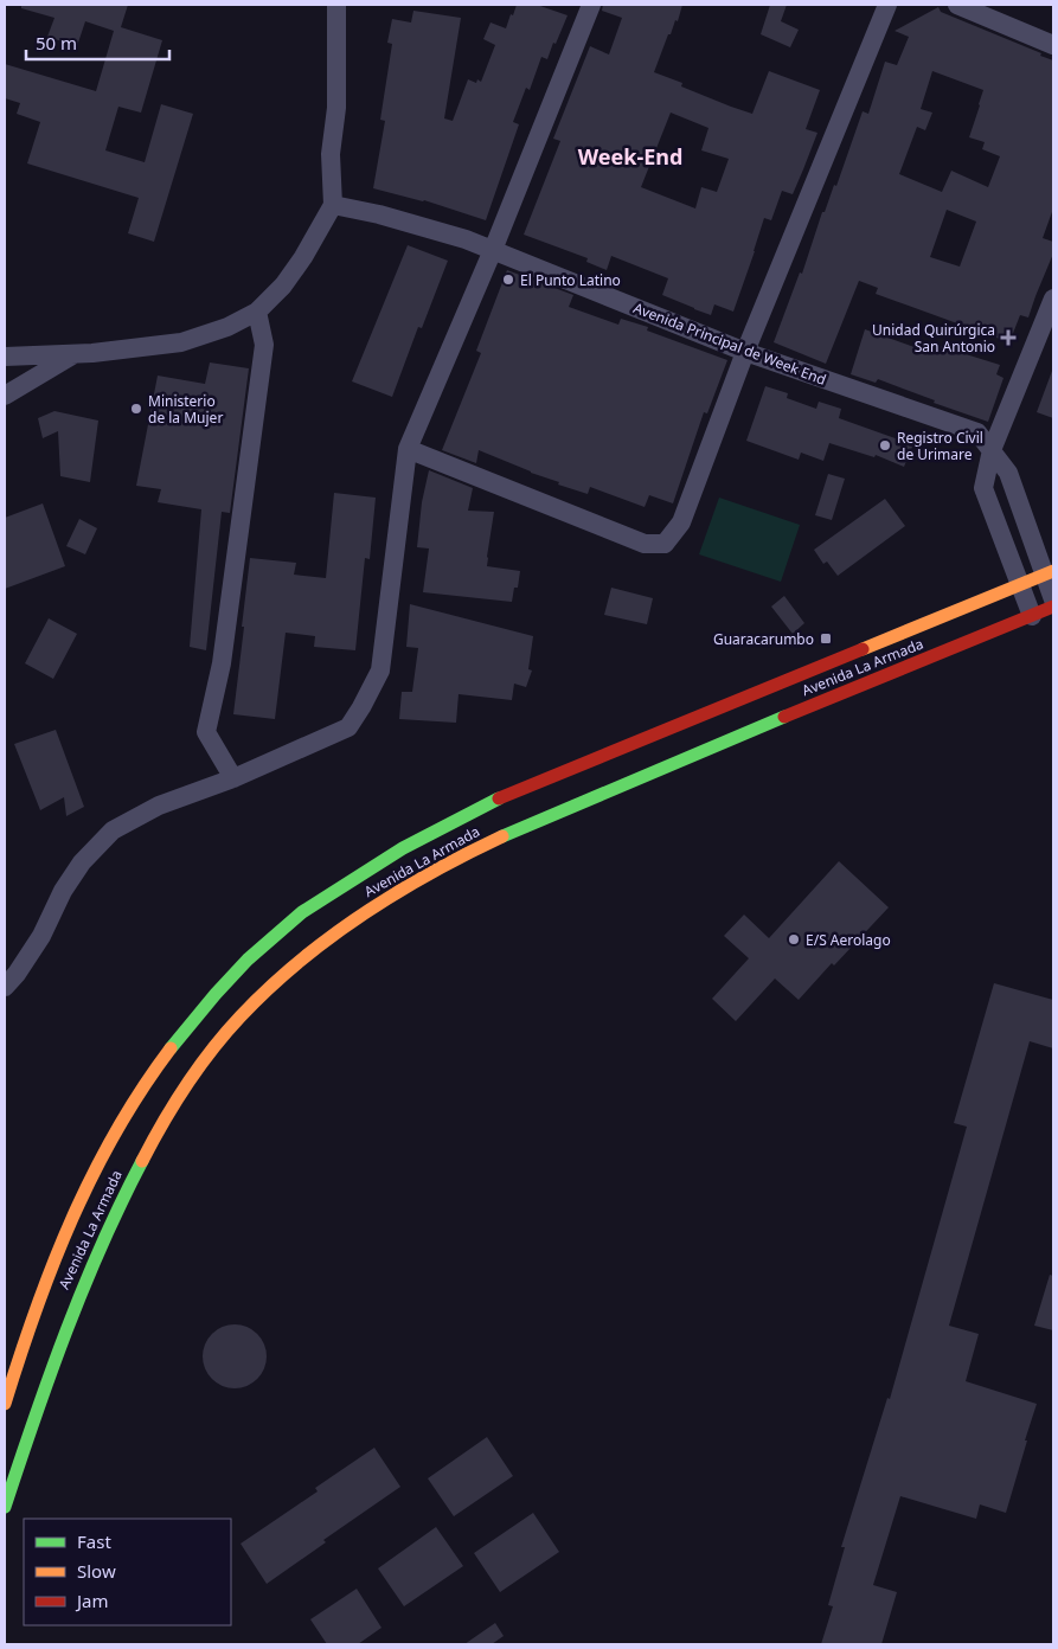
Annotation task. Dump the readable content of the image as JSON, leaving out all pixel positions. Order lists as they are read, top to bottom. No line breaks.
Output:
{"streets":{"main road":["Avenida La Armada"],"street":["Avenida Principal de Week End"]},"crossings":[["Avenida Principal de Week End","Avenida La Armada"]],"districts":["Week-End"],"places":{"other":["El Punto Latino","Ministerio de la Mujer","Registro Civil de Urimare","E/S Aerolago"],"health":["Unidad Quirúrgica San Antonio"],"transit":["Guaracarumbo"]},"legend":["Fast","Slow","Jam"],"scale_bar":"50 m"}
